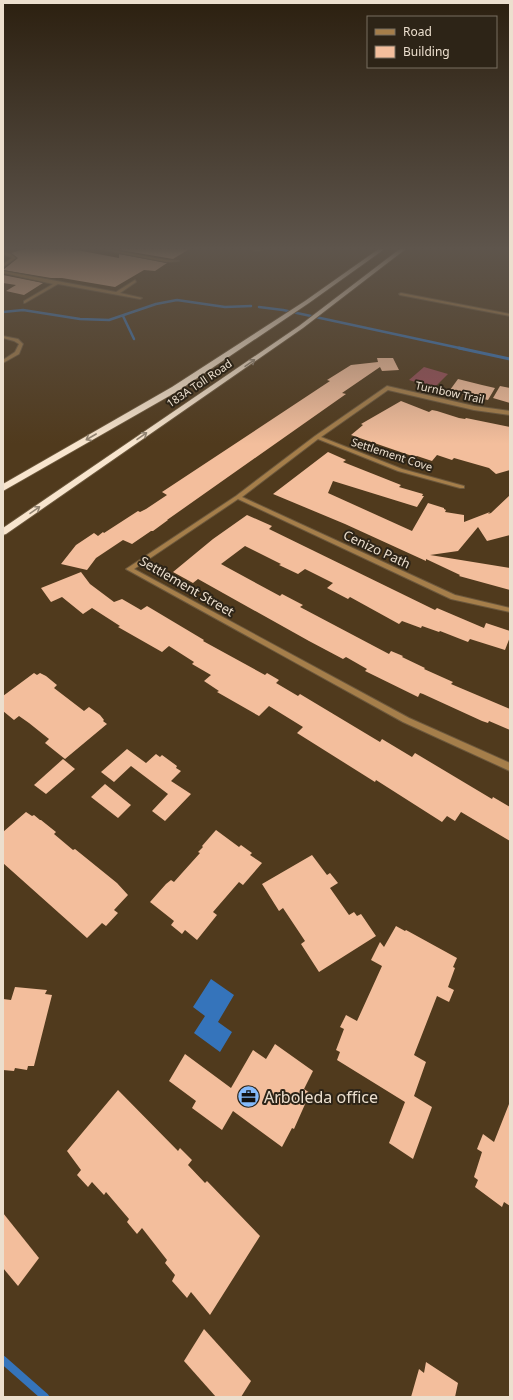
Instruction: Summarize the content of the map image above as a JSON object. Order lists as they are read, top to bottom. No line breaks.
{"streets":{"highway":["183A Toll Road"],"street":["Turnbow Trail","Settlement Cove","Cenizo Path","Settlement Street"]},"crossings":[["Turnbow Trail","Settlement Street"],["Settlement Cove","Settlement Street"],["Cenizo Path","Settlement Street"]],"places":{"office":["Arboleda office"]},"legend":["Road","Building"]}
